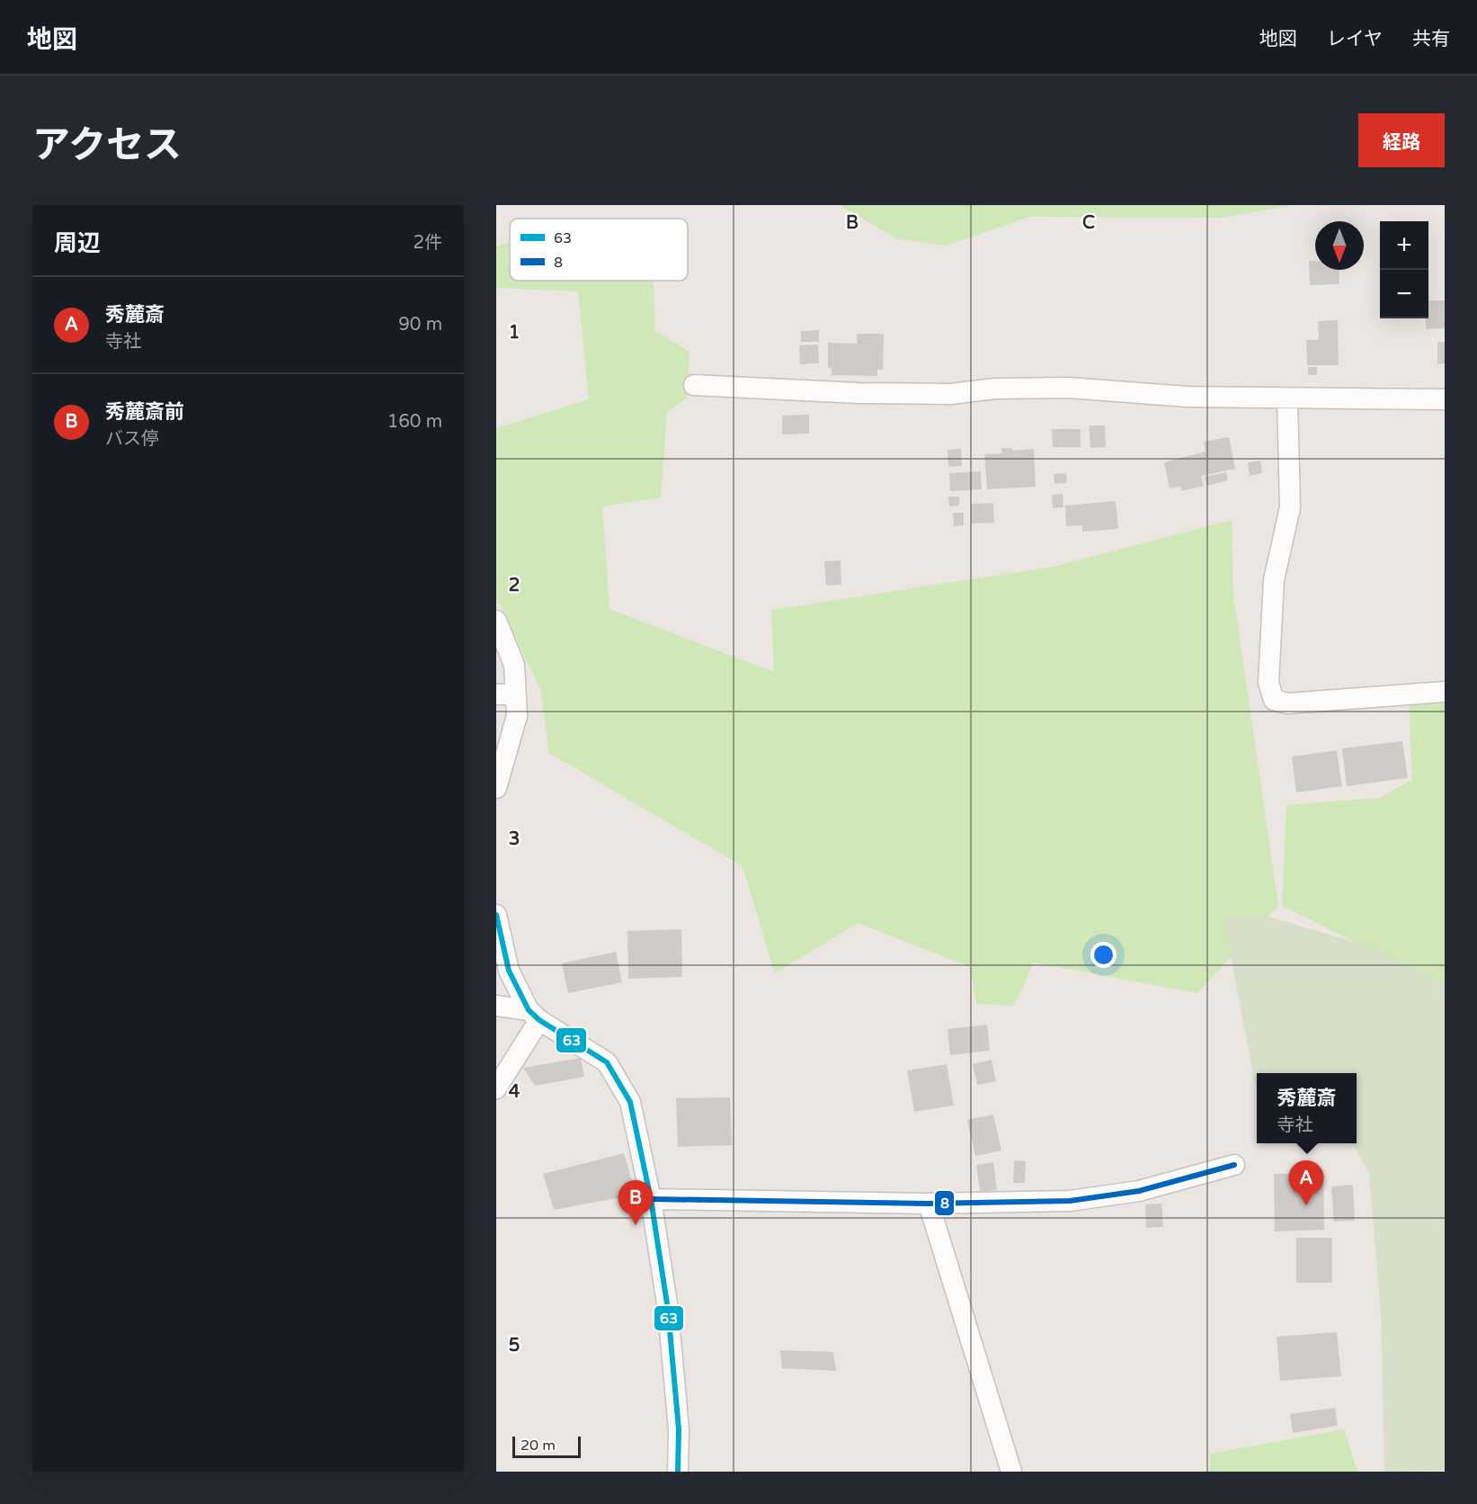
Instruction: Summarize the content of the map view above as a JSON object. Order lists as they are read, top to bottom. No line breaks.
{"lines":["transit line 63","transit line 8"],"legend":["63","8"],"scale_bar":"20 m","north":"bottom","page":{"header":"地図","nav":["地図","レイヤ","共有"],"title":"アクセス","buttons":"経路","heading":["周辺","2件"],"map_buttons":["+","−"],"list":[{"mark":"A","name":"秀麓斎","note":"寺社","value":"90 m"},{"mark":"B","name":"秀麓斎前","note":"バス停","value":"160 m"}],"popup":["秀麓斎","寺社"],"pins":["A","B"],"scale":"20 m"},"grid":{"columns":["B","C"],"rows":["1","2","3","4","5"]}}
